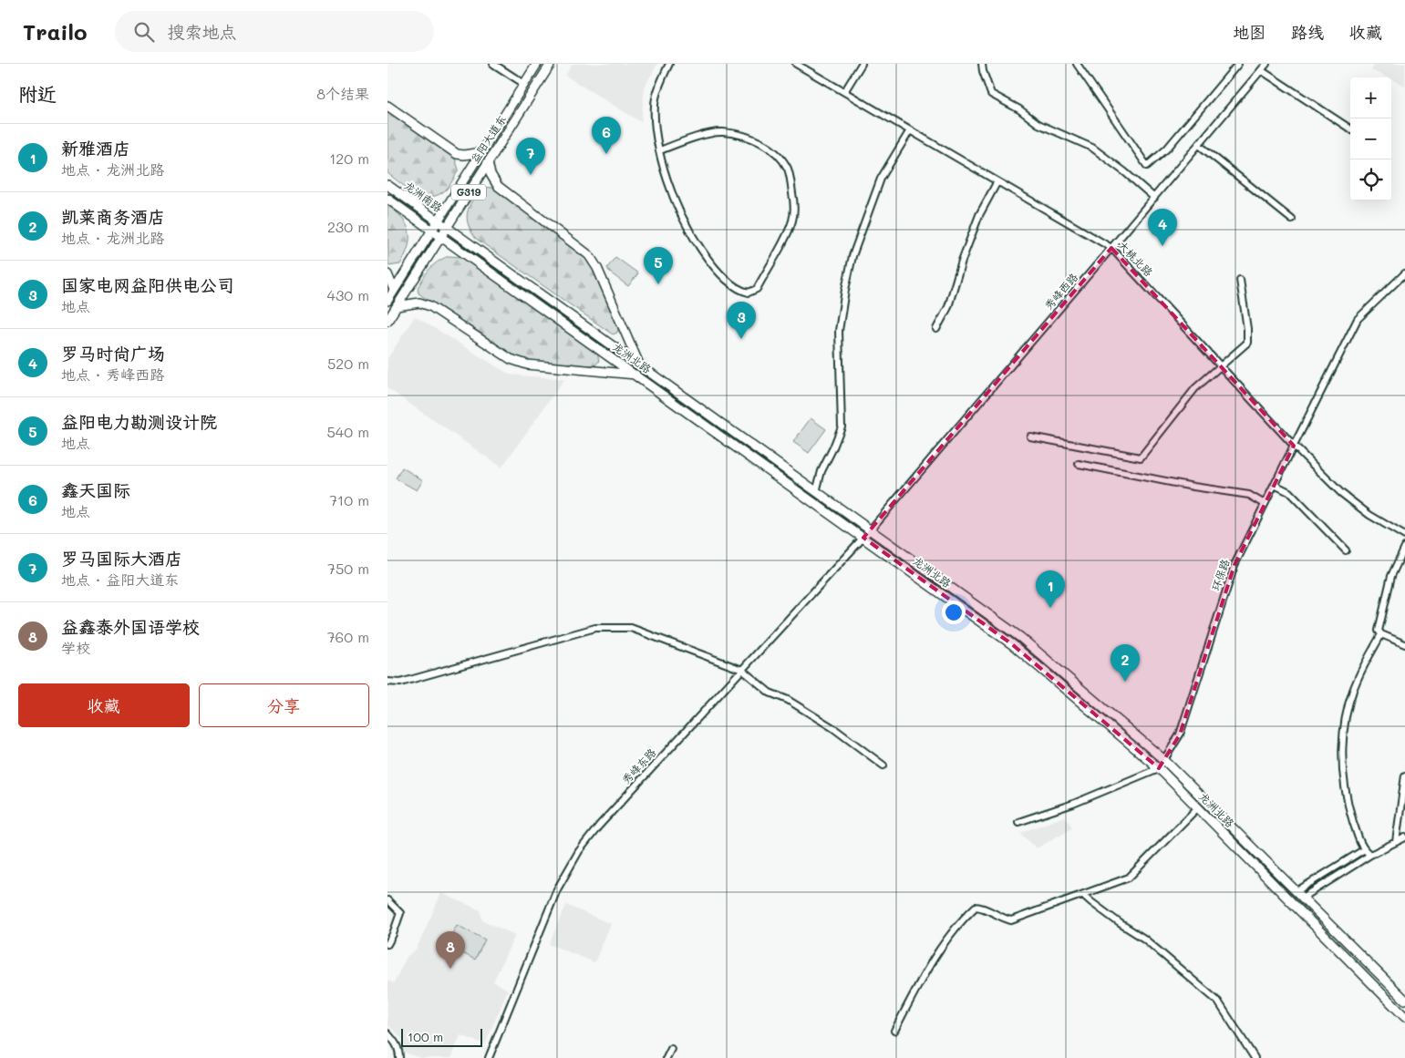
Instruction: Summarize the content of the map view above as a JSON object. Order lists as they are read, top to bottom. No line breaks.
{"streets":{"main road":["益阳大道东","G319","龙洲南路","龙洲北路"],"street":["大桃北路","秀峰西路","环保路","秀峰东路"]},"crossings":[["益阳大道东","龙洲南路"],["益阳大道东","龙洲北路"],["G319","龙洲南路"],["龙洲南路","龙洲北路"],["大桃北路","秀峰西路"],["大桃北路","环保路"],["秀峰西路","龙洲北路"],["秀峰西路","秀峰东路"],["龙洲北路","环保路"],["龙洲北路","秀峰东路"]],"scale_bar":"100 m","page":{"header":"Trailo","search":"搜索地点","nav":["地图","路线","收藏"],"heading":["附近","8个结果"],"map_buttons":["+","−"],"pins":["6","7","4","5","3","1","2","8"],"list":[{"mark":"1","name":"新雅酒店","note":"地点 · 龙洲北路","value":"120 m"},{"mark":"2","name":"凯莱商务酒店","note":"地点 · 龙洲北路","value":"230 m"},{"mark":"3","name":"国家电网益阳供电公司","note":"地点","value":"430 m"},{"mark":"4","name":"罗马时尚广场","note":"地点 · 秀峰西路","value":"520 m"},{"mark":"5","name":"益阳电力勘测设计院","note":"地点","value":"540 m"},{"mark":"6","name":"鑫天国际","note":"地点","value":"710 m"},{"mark":"7","name":"罗马国际大酒店","note":"地点 · 益阳大道东","value":"750 m"},{"mark":"8","name":"益鑫泰外国语学校","note":"学校","value":"760 m"}],"buttons":["收藏","分享"],"scale":"100 m"}}
